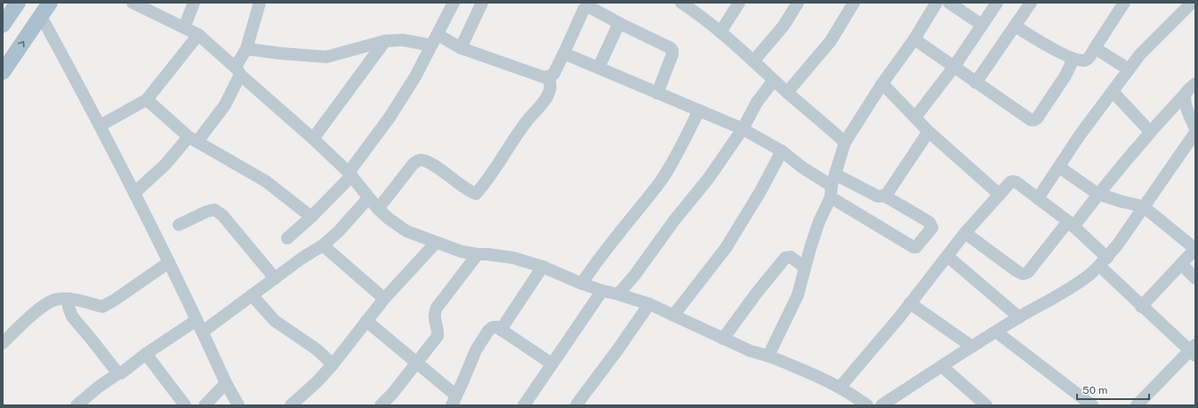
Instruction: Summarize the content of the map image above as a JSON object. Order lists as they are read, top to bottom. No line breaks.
{"scale_bar":"50 m"}
